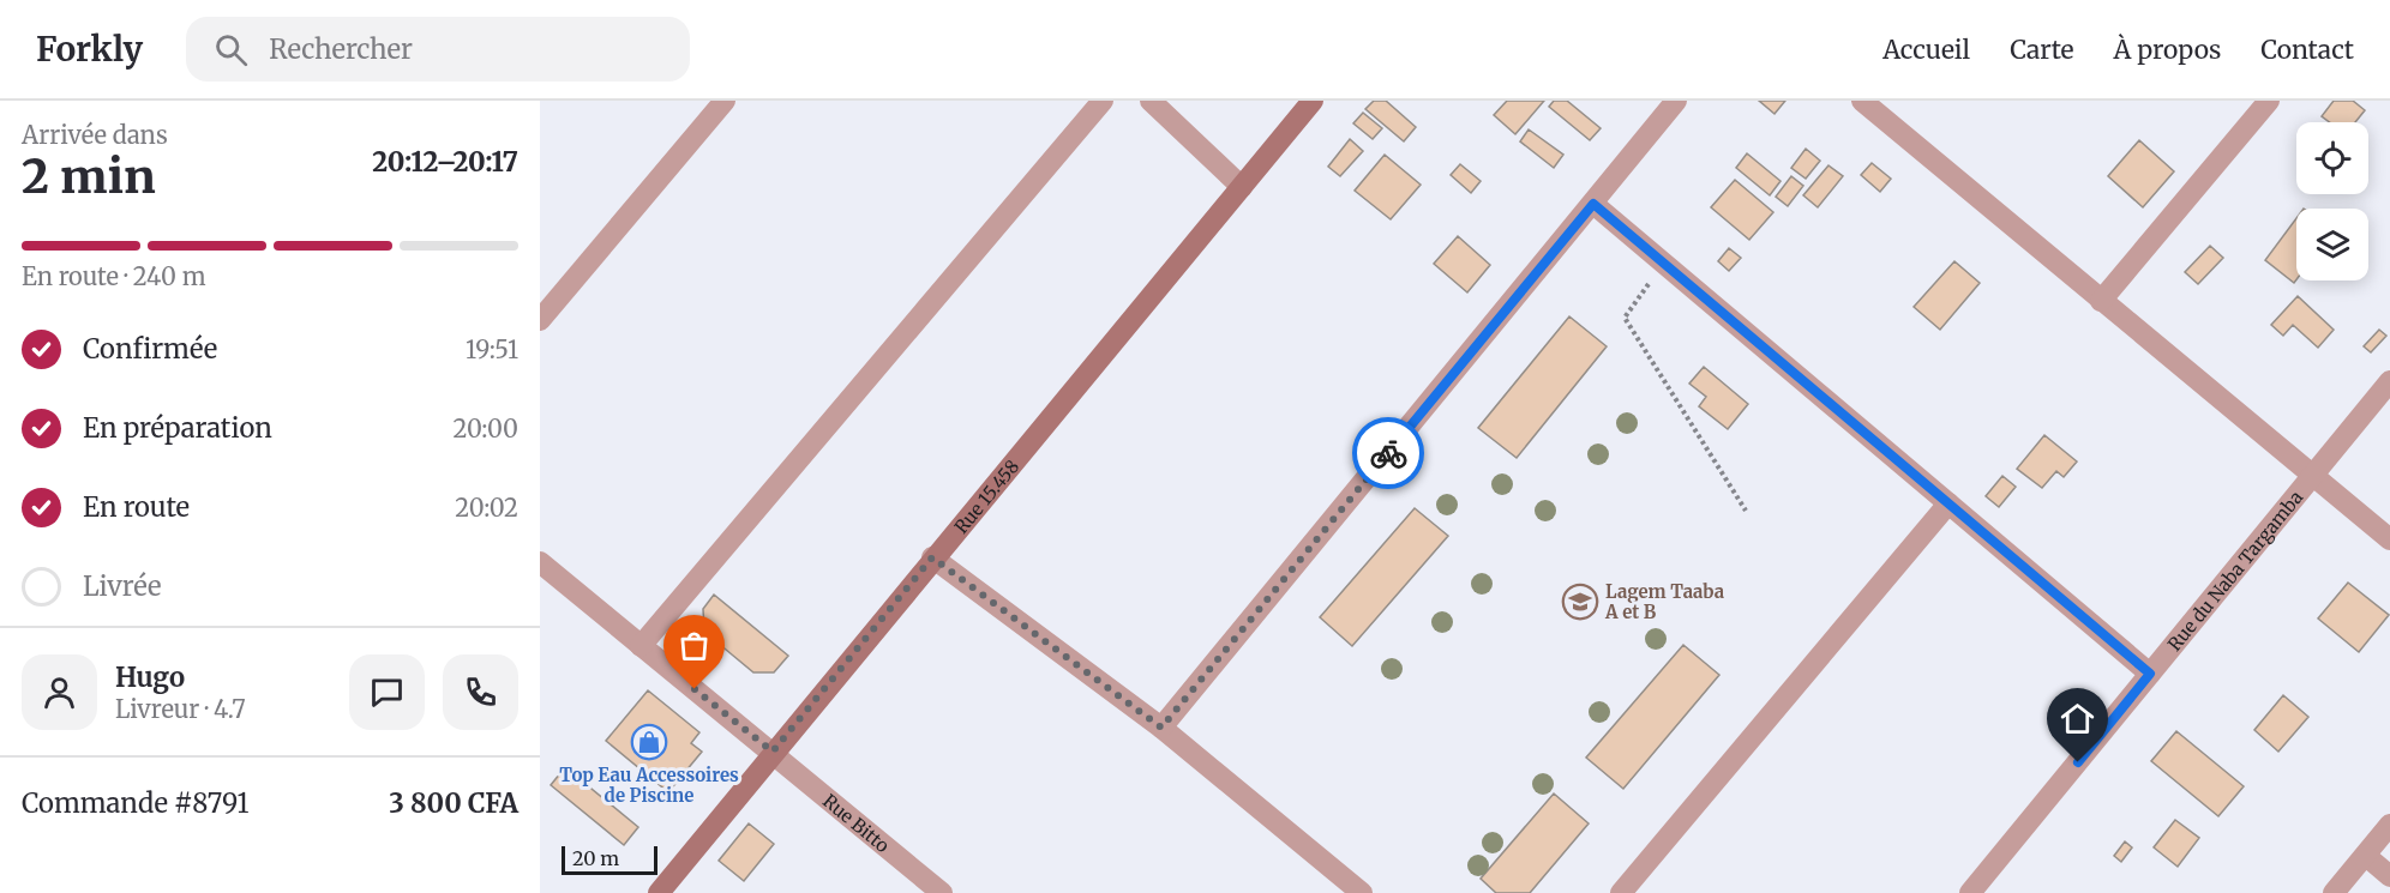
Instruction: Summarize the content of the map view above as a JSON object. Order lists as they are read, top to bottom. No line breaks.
{"streets":{"main road":["Rue 15.458"],"street":["Rue du Naba Targamba","Rue Bitto"]},"crossings":[["Rue 15.458","Rue Bitto"]],"places":{"school or university":["Lagem Taaba A et B"],"shop":["Top Eau Accessoires de Piscine"]},"scale_bar":"20 m","page":{"header":"Forkly","search":"Rechercher","nav":["Accueil","Carte","À propos","Contact"],"heading":["2 min","Arrivée dans","20:12–20:17"],"panel":["Hugo","Livreur · 4.7","Commande #8791","3 800 CFA"],"bar":"En route · 240 m","list":[["Confirmée","19:51"],["En préparation","20:00"],["En route","20:02"],"Livrée"],"scale":"20 m"}}
